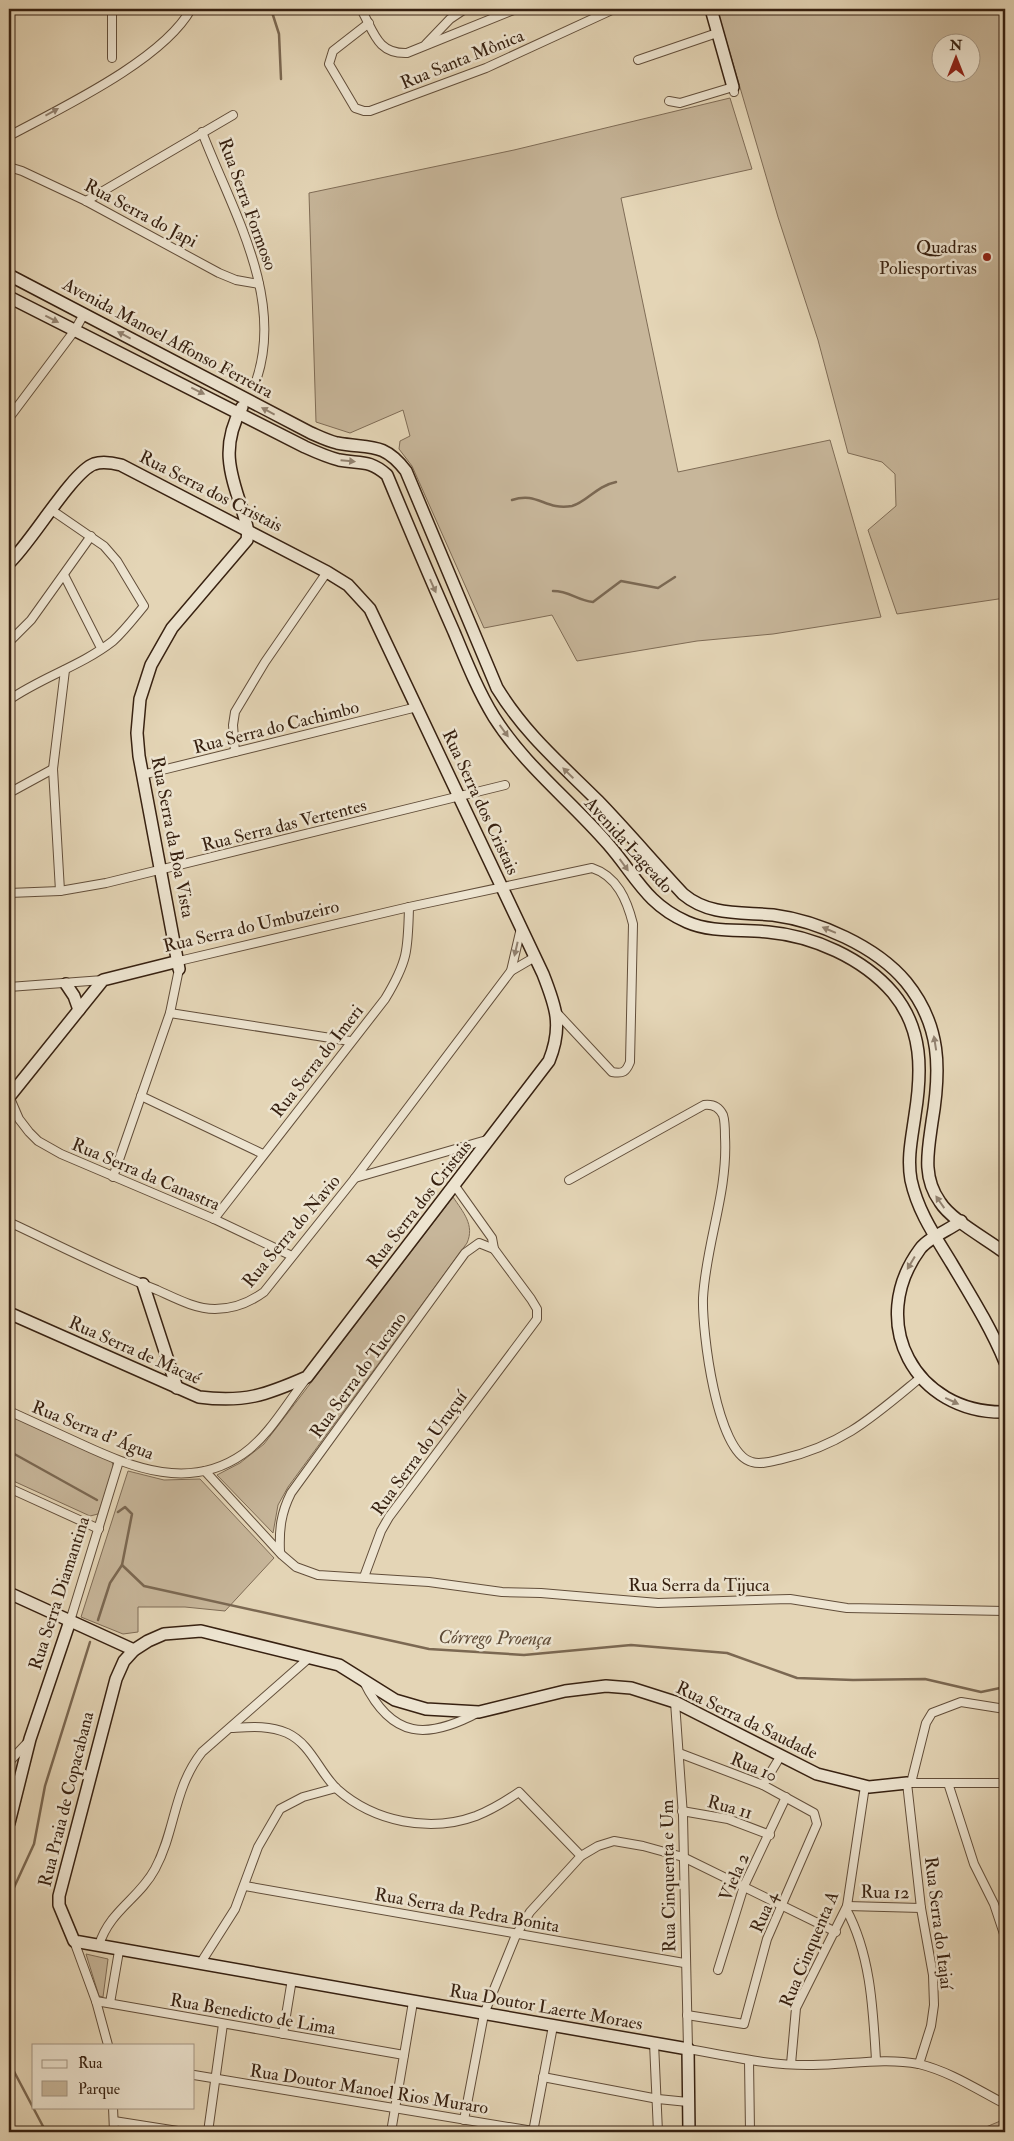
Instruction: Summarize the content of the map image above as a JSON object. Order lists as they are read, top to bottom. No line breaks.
{"streets":{"street":["Rua Santa Mônica","Rua Serra Formoso","Rua Serra do Japi","Avenida Manoel Affonso Ferreira","Rua Serra dos Cristais","Rua Serra do Cachimbo","Rua Serra das Vertentes","Rua Serra da Boa Vista","Avenida Lageado","Rua Serra do Umbuzeiro","Rua Serra do Imeri","Rua Serra da Canastra","Rua Serra do Navio","Rua Serra de Macaé","Rua Serra do Tucano","Rua Serra d' Água","Rua Serra do Uruçuí","Rua Serra da Tijuca","Rua Serra Diamantina","Rua Serra da Saudade","Rua 10","Rua Praia de Copacabana","Rua 11","Rua Cinquenta e Um","Viela 2","Rua 12","Rua Serra da Pedra Bonita","Rua 4","Rua Serra do Itajaí","Rua Cinquenta A","Rua Doutor Laerte Moraes","Rua Benedicto de Lima","Rua Doutor Manoel Rios Muraro"]},"crossings":[["Rua Serra Formoso","Rua Serra do Japi"],["Avenida Manoel Affonso Ferreira","Avenida Lageado"],["Rua Serra dos Cristais","Rua Serra do Cachimbo"],["Rua Serra dos Cristais","Rua Serra das Vertentes"],["Rua Serra dos Cristais","Rua Serra da Boa Vista"],["Rua Serra dos Cristais","Rua Serra do Umbuzeiro"],["Rua Serra dos Cristais","Rua Serra do Navio"],["Rua Serra dos Cristais","Rua Serra de Macaé"],["Rua Serra dos Cristais","Rua Serra d' Água"],["Rua Serra dos Cristais","Rua Serra do Uruçuí"],["Rua Serra do Cachimbo","Rua Serra da Boa Vista"],["Rua Serra das Vertentes","Rua Serra da Boa Vista"],["Rua Serra da Boa Vista","Rua Serra do Umbuzeiro"],["Rua Serra da Boa Vista","Rua Serra da Canastra"],["Rua Serra do Umbuzeiro","Rua Serra do Imeri"],["Rua Serra do Imeri","Rua Serra da Canastra"],["Rua Serra da Canastra","Rua Serra do Navio"],["Rua Serra de Macaé","Rua Serra d' Água"],["Rua Serra do Tucano","Rua Serra do Uruçuí"],["Rua Serra d' Água","Rua Serra Diamantina"],["Rua Serra do Uruçuí","Rua Serra da Tijuca"],["Rua Serra da Saudade","Rua Praia de Copacabana"],["Rua Serra da Saudade","Rua Cinquenta e Um"],["Rua Serra da Saudade","Rua Serra do Itajaí"],["Rua Serra da Saudade","Rua Cinquenta A"],["Rua 10","Rua Cinquenta e Um"],["Rua 10","Viela 2"],["Rua 10","Rua 4"],["Rua Praia de Copacabana","Rua Doutor Laerte Moraes"],["Rua Praia de Copacabana","Rua Benedicto de Lima"],["Rua 11","Rua Cinquenta e Um"],["Rua 11","Viela 2"],["Rua Cinquenta e Um","Rua Serra da Pedra Bonita"],["Rua Cinquenta e Um","Rua 4"],["Rua Cinquenta e Um","Rua Doutor Laerte Moraes"],["Rua 12","Rua Serra do Itajaí"],["Rua 12","Rua Cinquenta A"],["Rua Serra do Itajaí","Rua Doutor Laerte Moraes"],["Rua Cinquenta A","Rua Doutor Laerte Moraes"]],"water":["Córrego Proença"],"places":["Quadras Poliesportivas"],"legend":["Rua","Parque"],"north":"top"}
